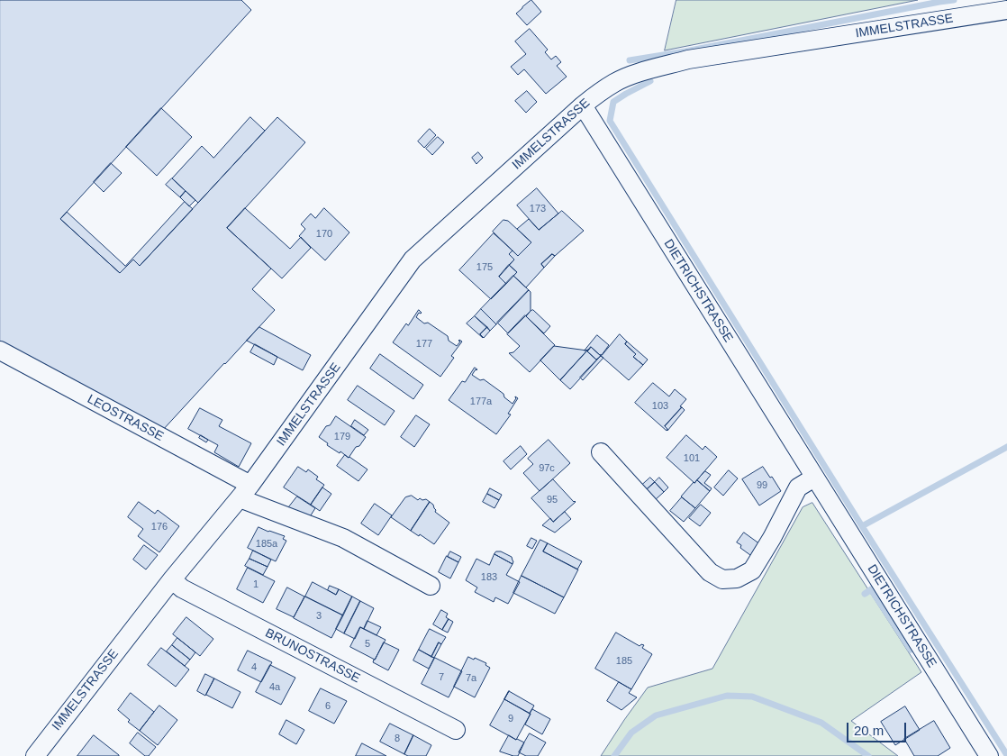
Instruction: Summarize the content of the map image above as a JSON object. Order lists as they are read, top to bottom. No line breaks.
{"streets":{"street":["IMMELSTRASSE","DIETRICHSTRASSE","LEOSTRASSE","BRUNOSTRASSE"]},"crossings":[["IMMELSTRASSE","DIETRICHSTRASSE"],["IMMELSTRASSE","LEOSTRASSE"],["IMMELSTRASSE","BRUNOSTRASSE"]],"house_numbers":["173","170","175","177","177a","103","179","101","97c","99","95","176","185a","183","1","3","5","185","4","7","7a","4a","6","9","8"],"scale_bar":"20 m"}
